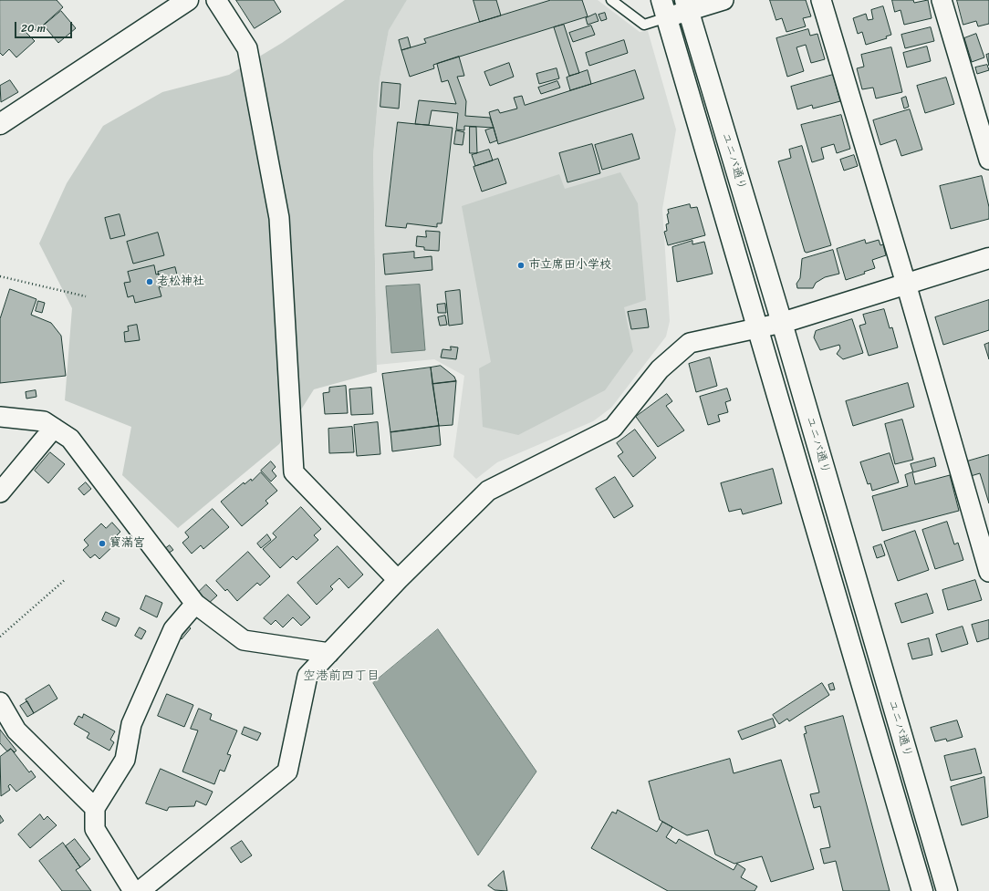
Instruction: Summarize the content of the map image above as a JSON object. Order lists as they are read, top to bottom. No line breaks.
{"streets":{"street":["ユニバ通り"]},"districts":["空港前四丁目"],"places":["市立席田小学校","老松神社","寳滿宮"],"scale_bar":"20 m"}
